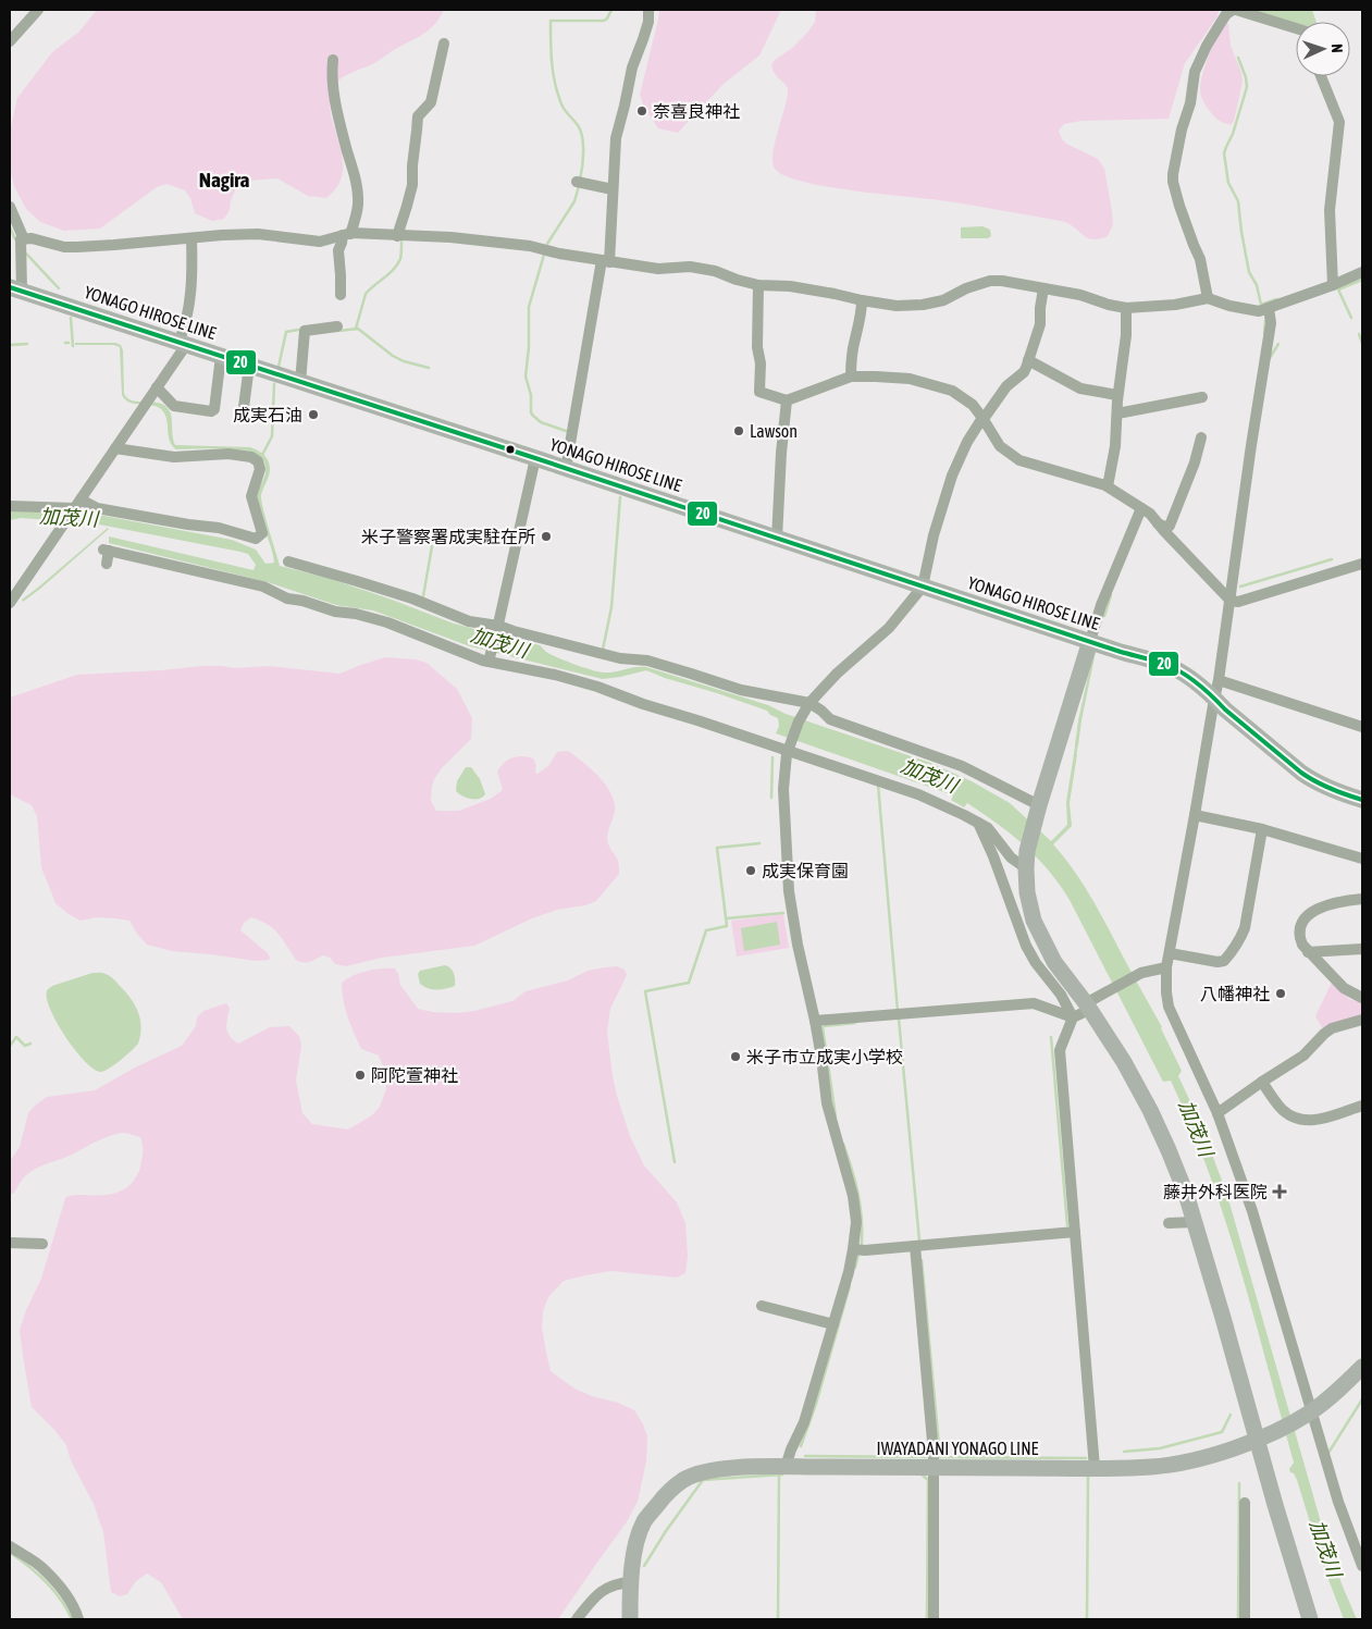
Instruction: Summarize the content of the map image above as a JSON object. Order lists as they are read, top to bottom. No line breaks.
{"streets":{"main road":["YONAGO HIROSE LINE","IWAYADANI YONAGO LINE"]},"districts":["Nagira"],"water":["加茂川"],"places":{"other":["奈喜良神社","成実石油","Lawson","米子警察署成実駐在所","成実保育園","八幡神社","米子市立成実小学校","阿陀萱神社"],"health":["藤井外科医院"]},"lines":["transit line 20"],"north":"right"}
